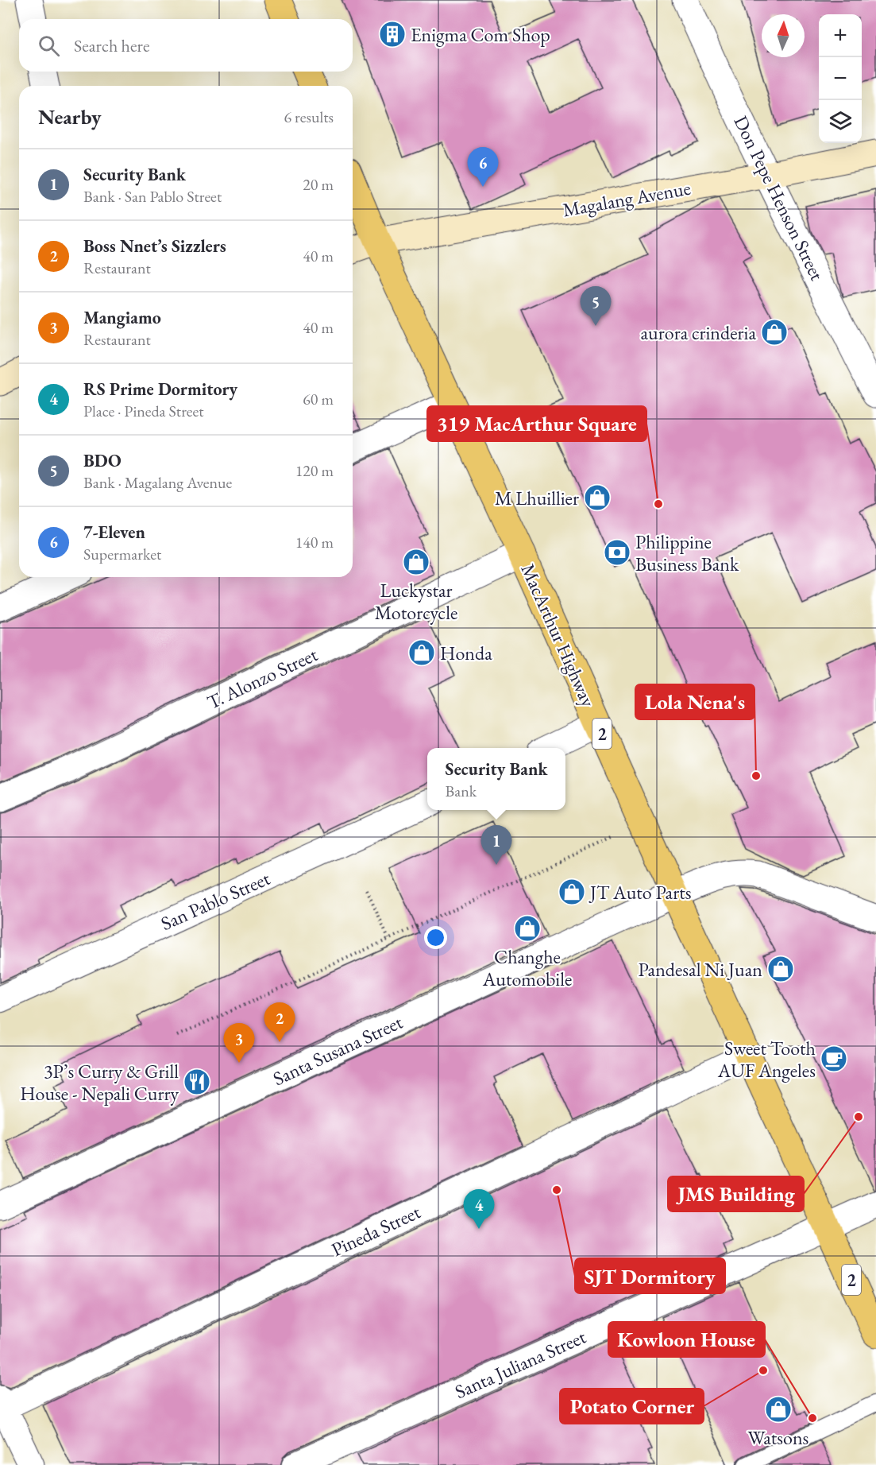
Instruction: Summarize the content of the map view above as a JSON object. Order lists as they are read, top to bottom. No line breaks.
{"streets":{"highway":["MacArthur Highway","2"],"street":["Don Pepe Henson Street","Magalang Avenue","T. Alonzo Street","San Pablo Street","Santa Susana Street","Pineda Street","Santa Juliana Street"]},"crossings":[["Don Pepe Henson Street","Magalang Avenue"],["Magalang Avenue","MacArthur Highway"],["MacArthur Highway","T. Alonzo Street"],["MacArthur Highway","Santa Susana Street"],["MacArthur Highway","Pineda Street"],["MacArthur Highway","Santa Juliana Street"]],"places":{"building":["Enigma Com Shop"],"shop":["aurora crinderia","M Lhuillier","Luckystar Motorcycle","Honda","JT Auto Parts","Changhe Automobile","Pandesal Ni Juan","Watsons"],"other":["319 MacArthur Square","Lola Nena's","JMS Building","SJT Dormitory","Potato Corner","Kowloon House"],"bank":["Philippine Business Bank"],"cafe":["Sweet Tooth AUF Angeles"],"restaurant":["3P’s Curry & Grill House - Nepali Curry"]},"north":"top","page":{"map_buttons":["+","−"],"search":"Search here","heading":["Nearby","6 results"],"pins":["6","5","1","2","3","4"],"list":[{"mark":"1","name":"Security Bank","note":"Bank · San Pablo Street","value":"20 m"},{"mark":"2","name":"Boss Nnet’s Sizzlers","note":"Restaurant","value":"40 m"},{"mark":"3","name":"Mangiamo","note":"Restaurant","value":"40 m"},{"mark":"4","name":"RS Prime Dormitory","note":"Place · Pineda Street","value":"60 m"},{"mark":"5","name":"BDO","note":"Bank · Magalang Avenue","value":"120 m"},{"mark":"6","name":"7-Eleven","note":"Supermarket","value":"140 m"}],"popup":["Security Bank","Bank"]}}
